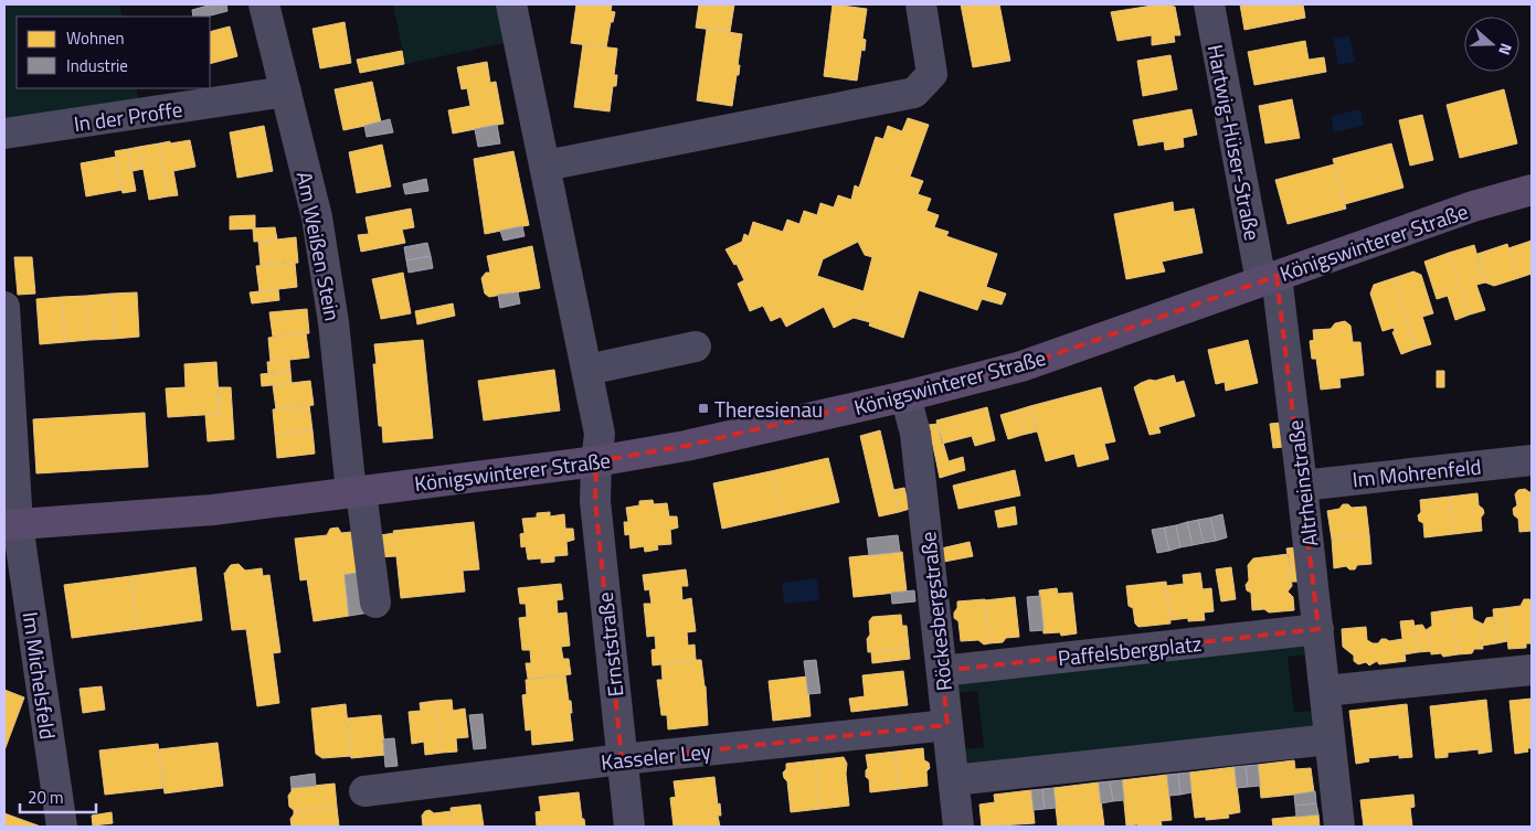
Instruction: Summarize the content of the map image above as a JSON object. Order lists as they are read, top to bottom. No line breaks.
{"streets":{"main road":["Königswinterer Straße"],"street":["In der Proffe","Hartwig-Hüser-Straße","Am Weißen Stein","Im Mohrenfeld","Altrheinstraße","Röckesbergstraße","Ernststraße","Paffelsbergplatz","Im Michelsfeld","Kasseler Ley"]},"crossings":[["In der Proffe","Am Weißen Stein"],["Hartwig-Hüser-Straße","Königswinterer Straße"],["Hartwig-Hüser-Straße","Altrheinstraße"],["Königswinterer Straße","Am Weißen Stein"],["Königswinterer Straße","Altrheinstraße"],["Königswinterer Straße","Röckesbergstraße"],["Königswinterer Straße","Ernststraße"],["Königswinterer Straße","Im Michelsfeld"],["Im Mohrenfeld","Altrheinstraße"],["Altrheinstraße","Paffelsbergplatz"],["Röckesbergstraße","Paffelsbergplatz"],["Röckesbergstraße","Kasseler Ley"],["Ernststraße","Kasseler Ley"]],"places":{"transit":["Theresienau"]},"legend":["Wohnen","Industrie"],"scale_bar":"20 m","north":"right"}
